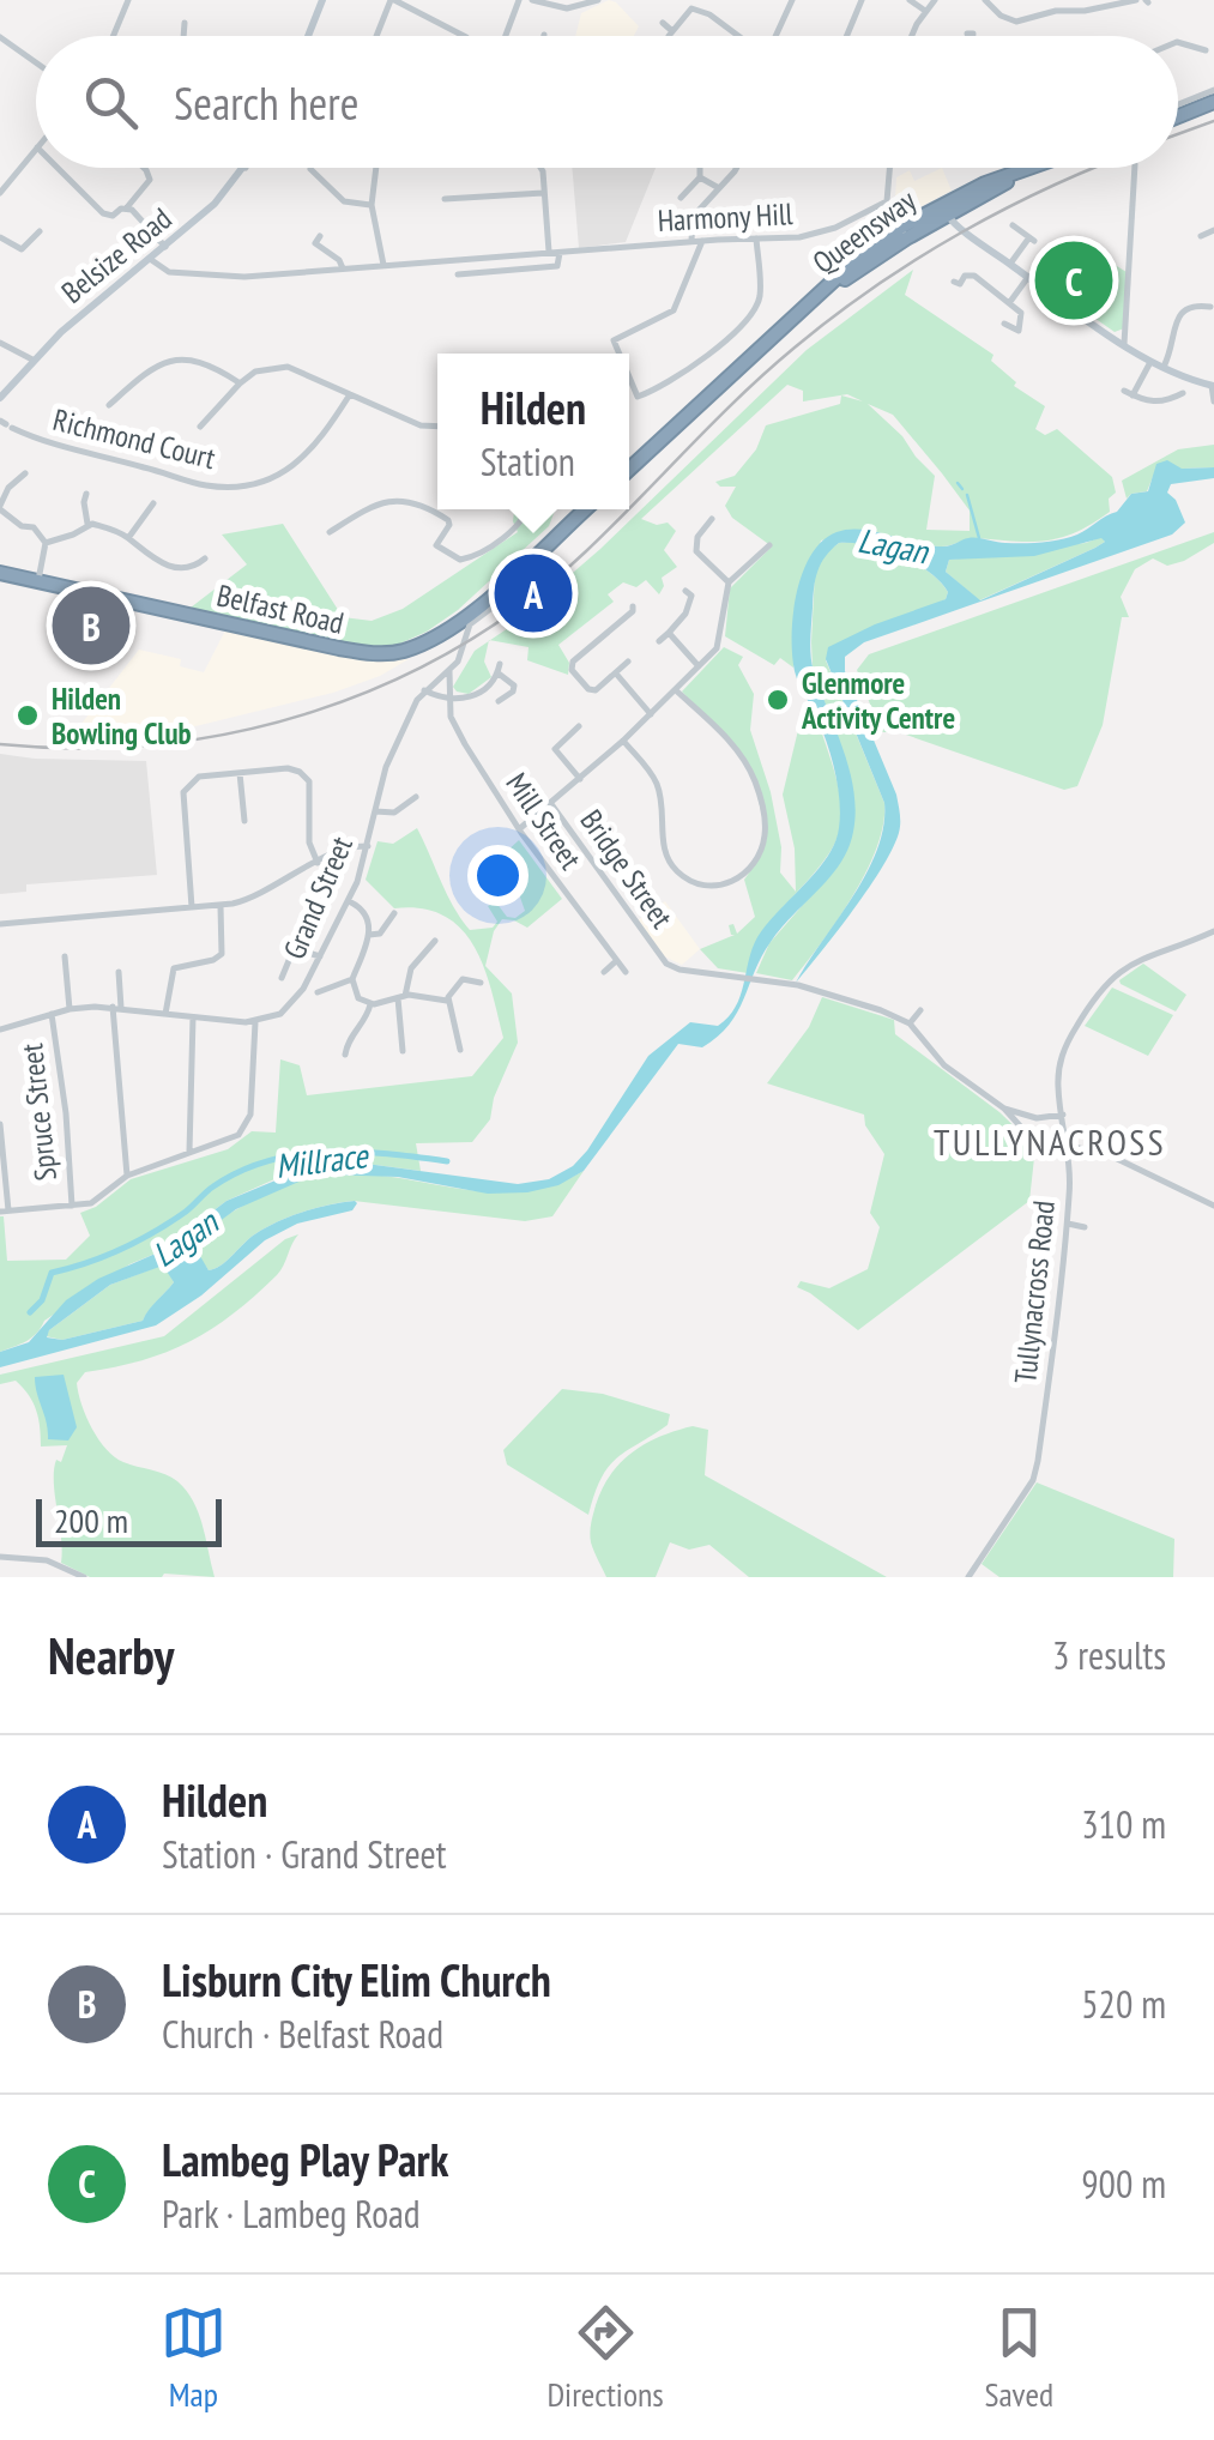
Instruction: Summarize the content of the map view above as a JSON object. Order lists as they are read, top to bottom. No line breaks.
{"streets":{"highway":["Queensway","Belfast Road"],"street":["Harmony Hill","Belsize Road","Richmond Court","Mill Street","Bridge Street","Grand Street","Spruce Street","Tullynacross Road"]},"crossings":[["Harmony Hill","Belsize Road"],["Belfast Road","Grand Street"],["Mill Street","Grand Street"]],"districts":["TULLYNACROSS"],"water":["Lagan","Millrace"],"places":["Glenmore Activity Centre","Hilden Bowling Club"],"scale_bar":"200 m","page":{"search":"Search here","pins":["C","A","B"],"popup":["Hilden","Station"],"scale":"200 m","heading":["Nearby","3 results"],"list":[{"mark":"A","name":"Hilden","note":"Station · Grand Street","value":"310 m"},{"mark":"B","name":"Lisburn City Elim Church","note":"Church · Belfast Road","value":"520 m"},{"mark":"C","name":"Lambeg Play Park","note":"Park · Lambeg Road","value":"900 m"}],"nav":["Map","Directions","Saved"]}}
